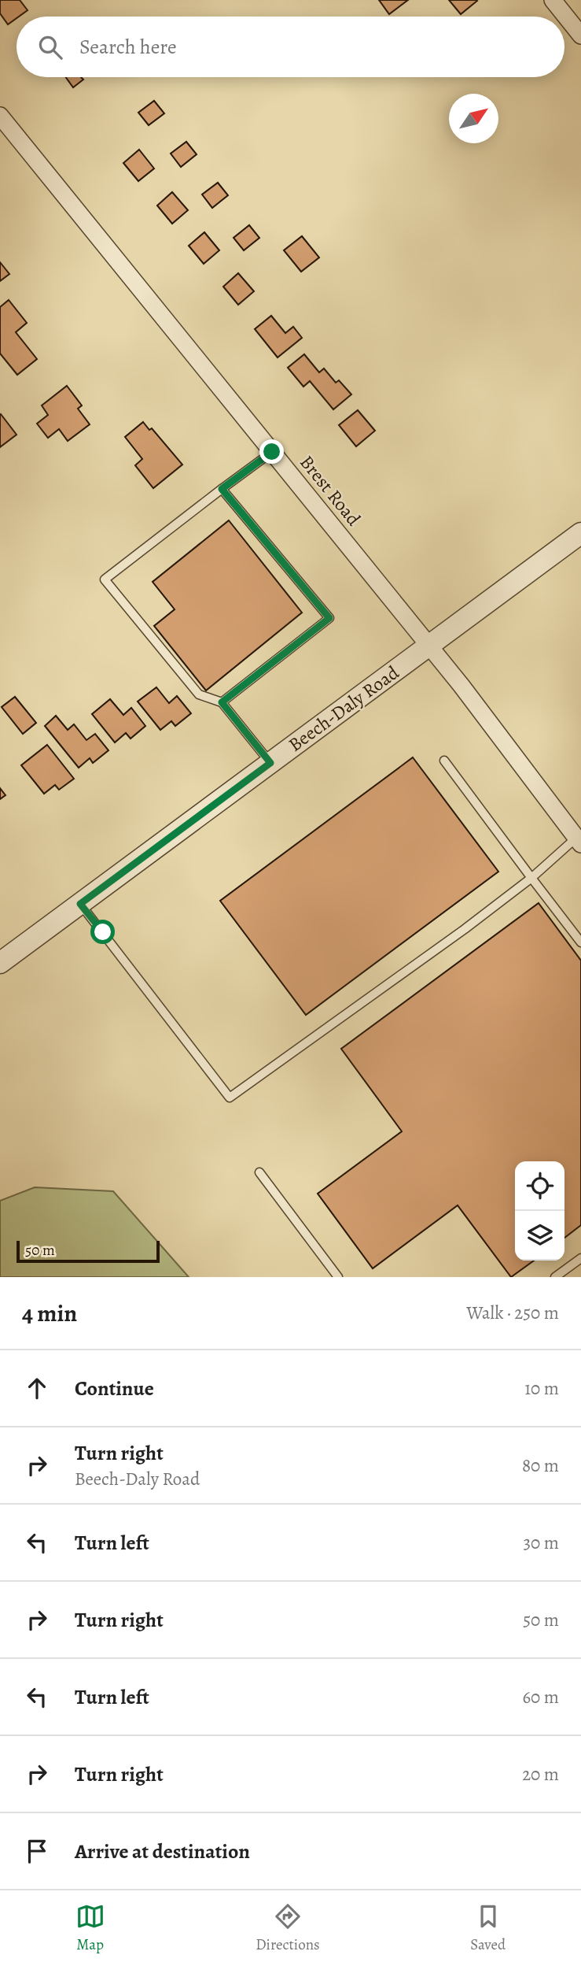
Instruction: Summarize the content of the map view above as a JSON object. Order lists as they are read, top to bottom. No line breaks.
{"streets":{"street":["Brest Road","Beech-Daly Road"]},"crossings":[["Brest Road","Beech-Daly Road"]],"scale_bar":"50 m","north":"top right","page":{"search":"Search here","scale":"50 m","heading":["4 min","Walk · 250 m"],"list":[["Continue","10 m"],["Turn right","Beech-Daly Road","80 m"],["Turn left","30 m"],["Turn right","50 m"],["Turn left","60 m"],["Turn right","20 m"],"Arrive at destination"],"nav":["Map","Directions","Saved"]}}
